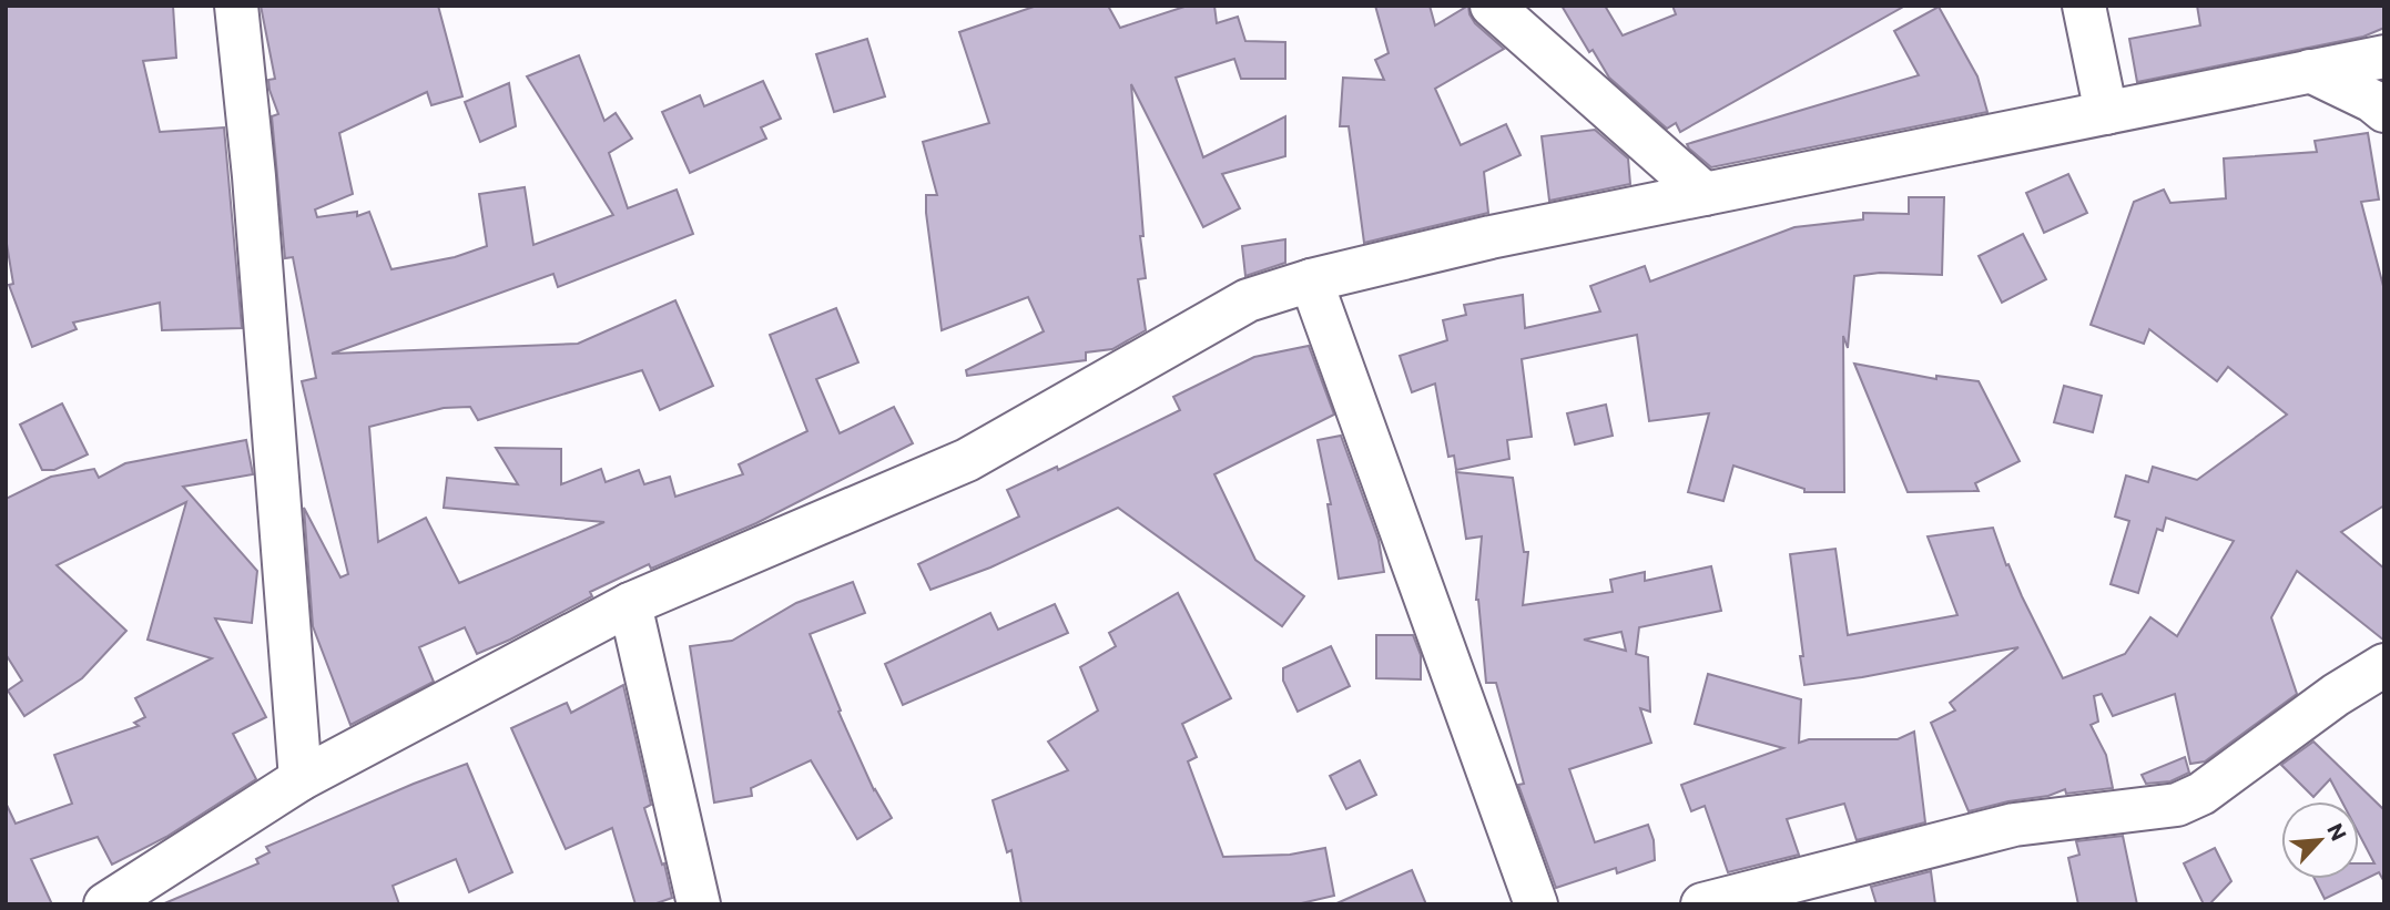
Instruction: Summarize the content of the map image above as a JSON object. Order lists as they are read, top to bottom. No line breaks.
{"north":"top right"}
